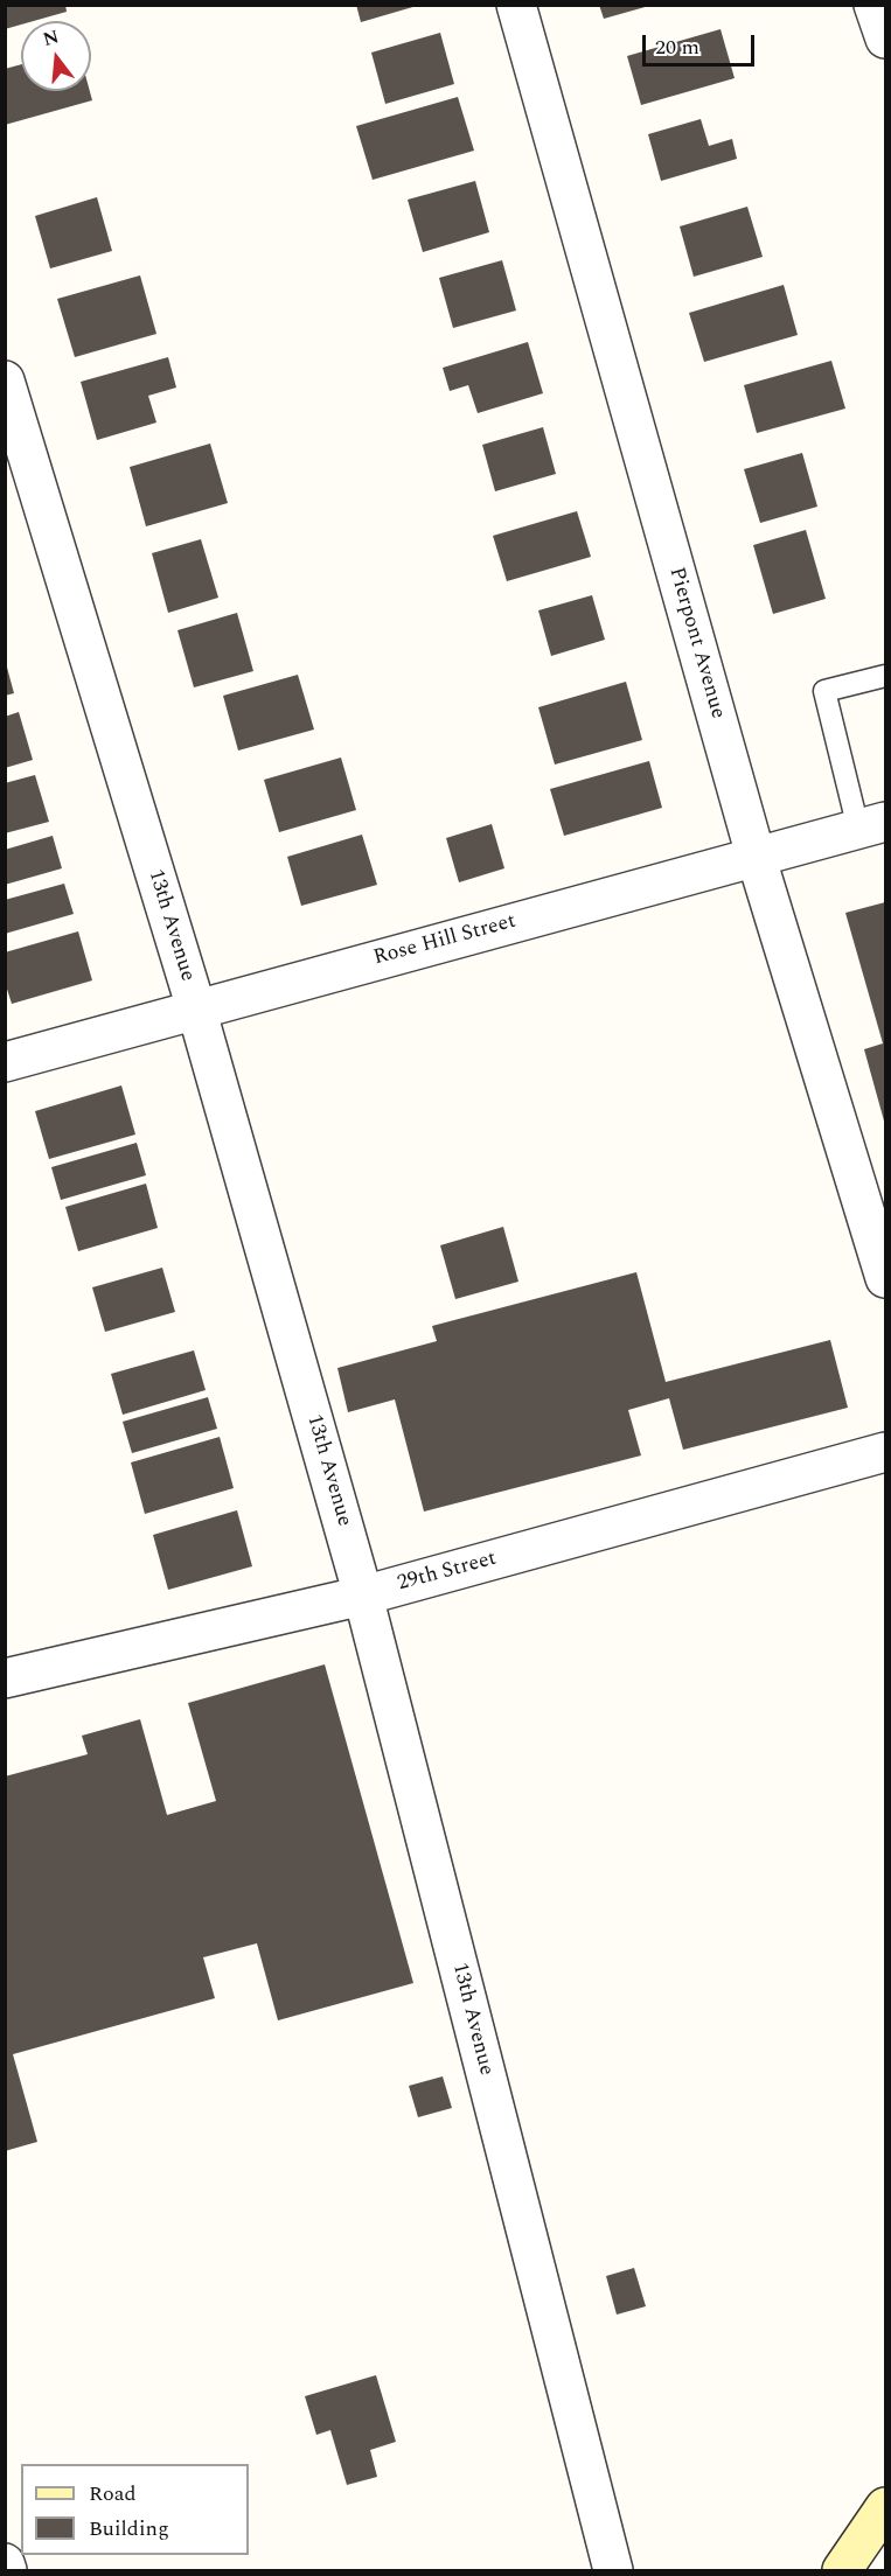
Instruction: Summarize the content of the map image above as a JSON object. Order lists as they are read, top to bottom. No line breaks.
{"streets":{"street":["Pierpont Avenue","13th Avenue","Rose Hill Street","29th Street"]},"crossings":[["Pierpont Avenue","Rose Hill Street"],["13th Avenue","Rose Hill Street"],["13th Avenue","29th Street"]],"legend":["Road","Building"],"scale_bar":"20 m","north":"top"}
